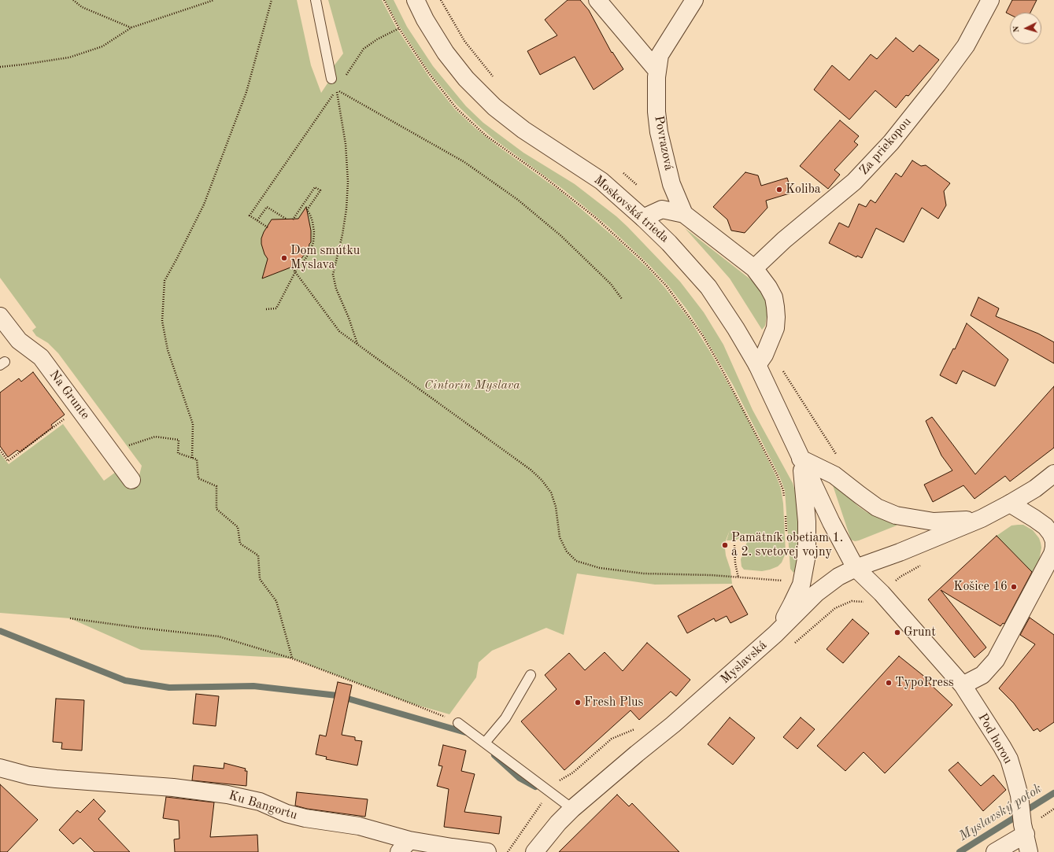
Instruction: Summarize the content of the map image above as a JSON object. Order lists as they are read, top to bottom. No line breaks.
{"streets":{"street":["Povrazová","Za priekopou","Moskovská trieda","Na Grunte","Myslavská","Pod horou","Ku Bangortu"]},"crossings":[["Moskovská trieda","Myslavská"],["Moskovská trieda","Pod horou"],["Myslavská","Pod horou"]],"water":["Myslavský potok"],"parks":["Cintorín Myslava"],"places":["Koliba","Dom smútku Myslava","Pamätník obetiam 1. a 2. svetovej vojny","Košice 16","Grunt","TypoPress","Fresh Plus"],"north":"left"}
